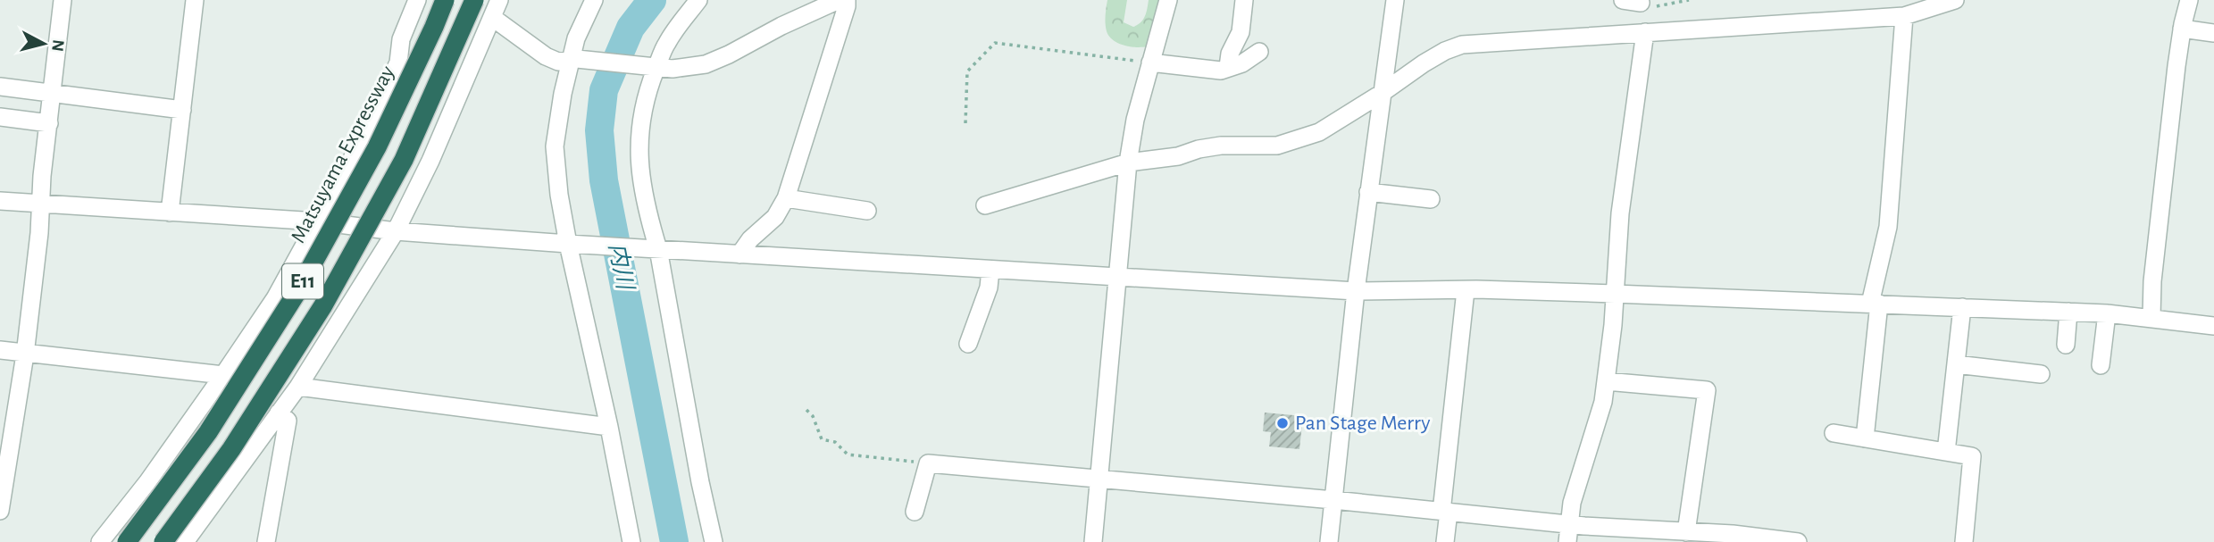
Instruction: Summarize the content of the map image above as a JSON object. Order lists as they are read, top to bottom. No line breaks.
{"streets":{"highway":["Matsuyama Expressway","E11"]},"water":["内川"],"places":["Pan Stage Merry"],"north":"right"}
